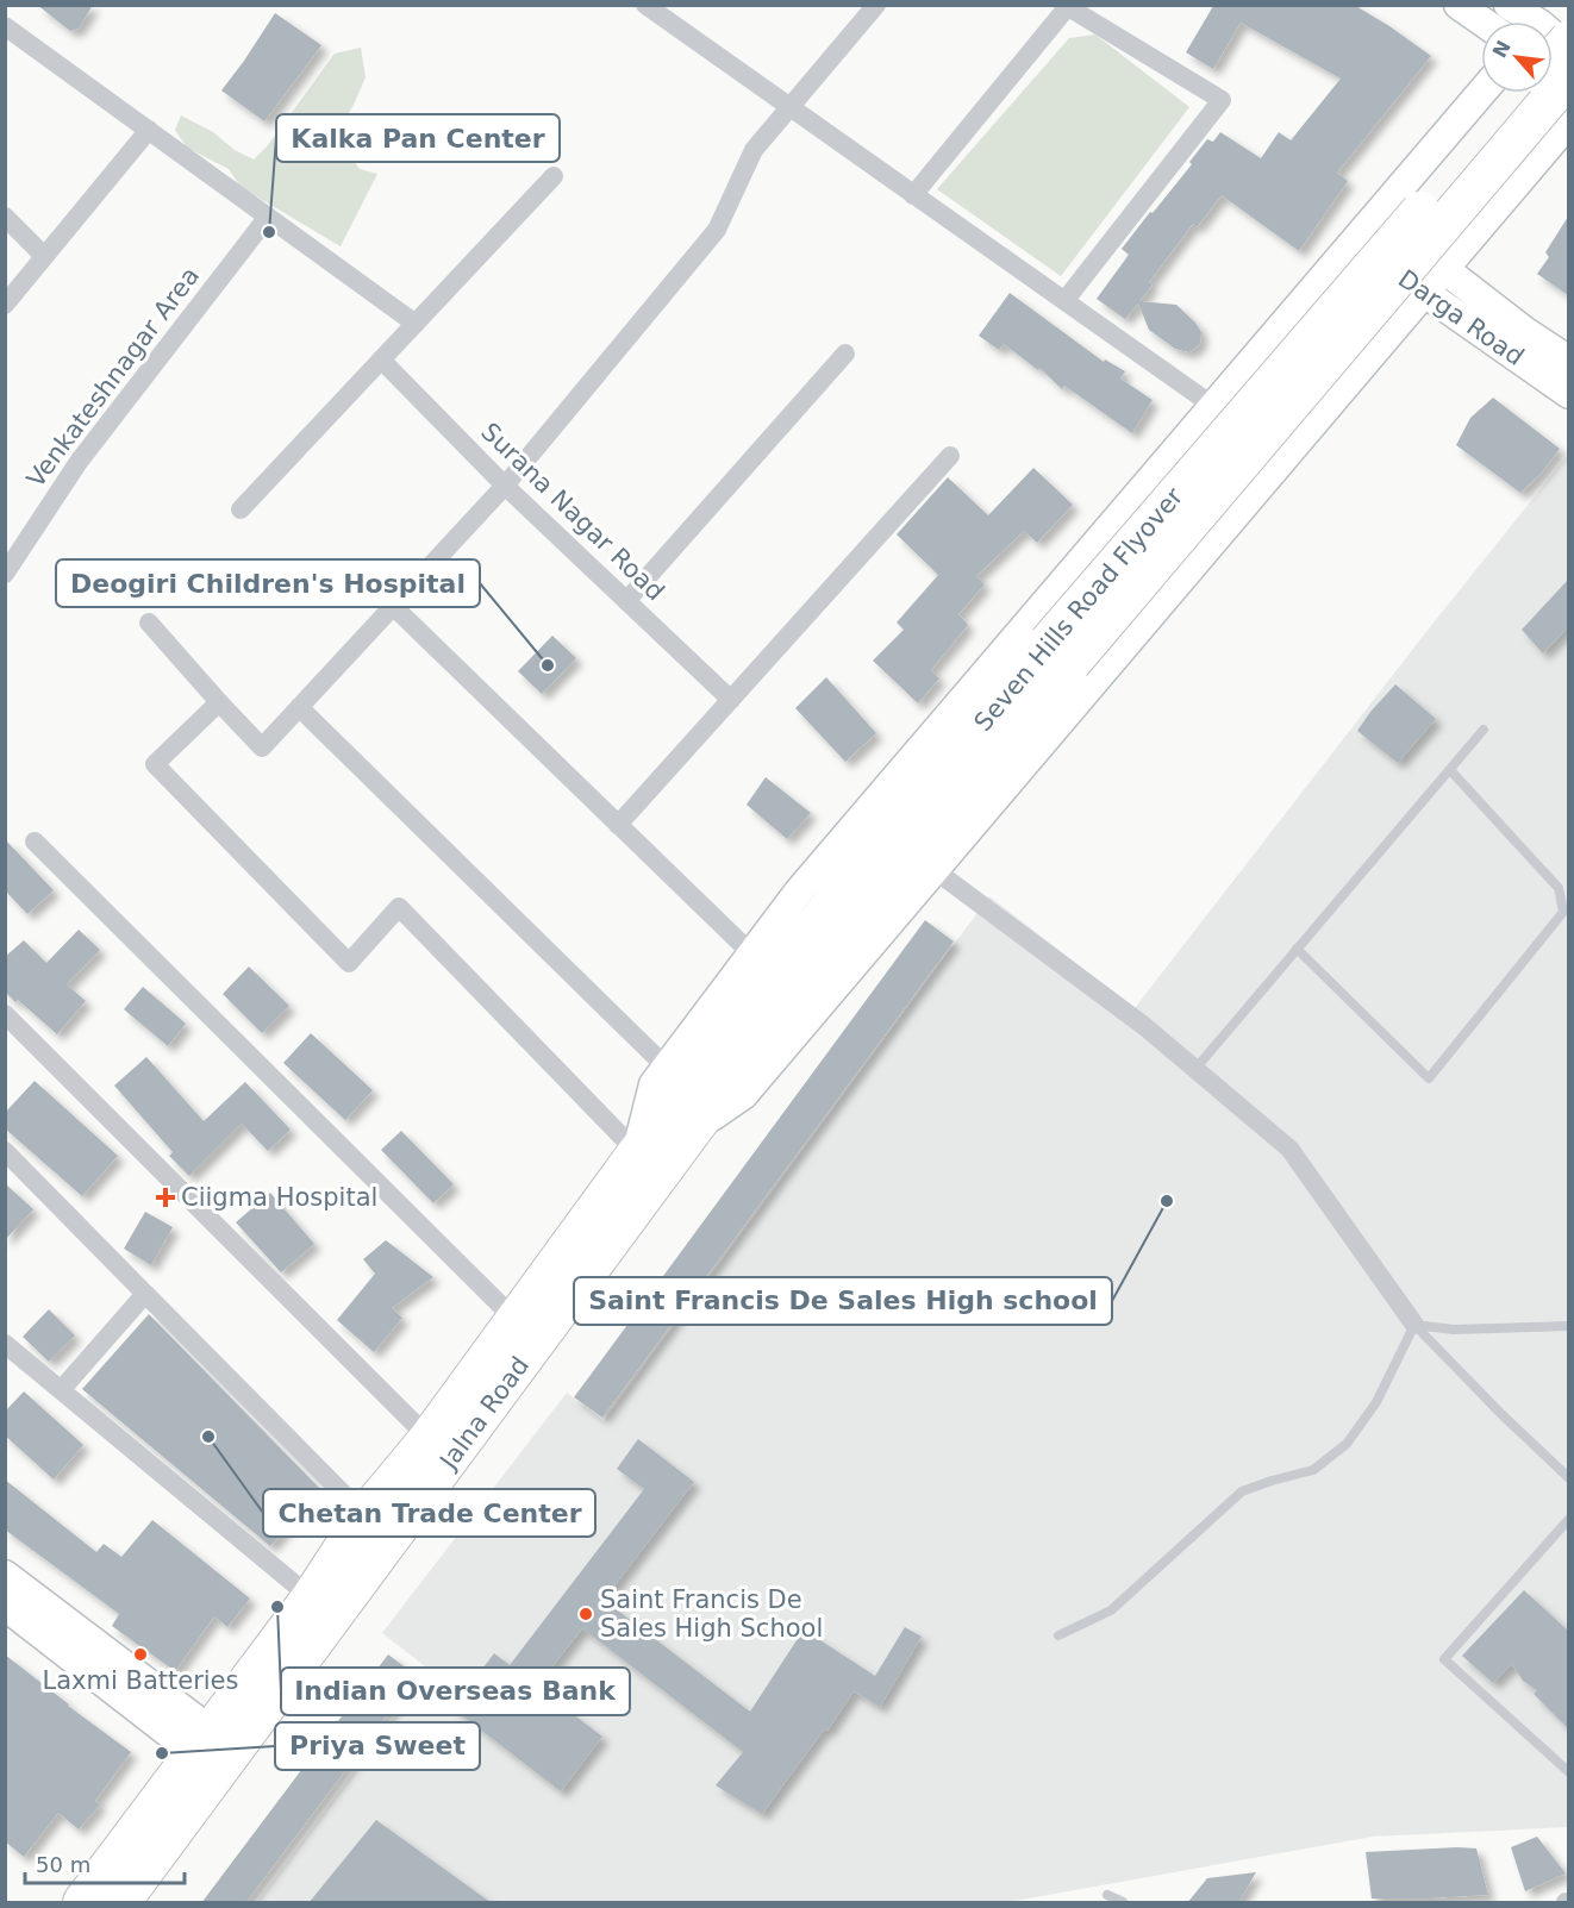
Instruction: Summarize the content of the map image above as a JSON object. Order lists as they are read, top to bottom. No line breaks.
{"streets":{"highway":["Seven Hills Road Flyover","Jalna Road"],"street":["Darga Road","Venkateshnagar Area","Surana Nagar Road"]},"crossings":[["Seven Hills Road Flyover","Jalna Road"]],"places":{"other":["Kalka Pan Center","Deogiri Children's Hospital","Saint Francis De Sales High school","Chetan Trade Center","Indian Overseas Bank","Saint Francis De Sales High School","Laxmi Batteries","Priya Sweet"],"health":["Ciigma Hospital"]},"scale_bar":"50 m","north":"top left"}
